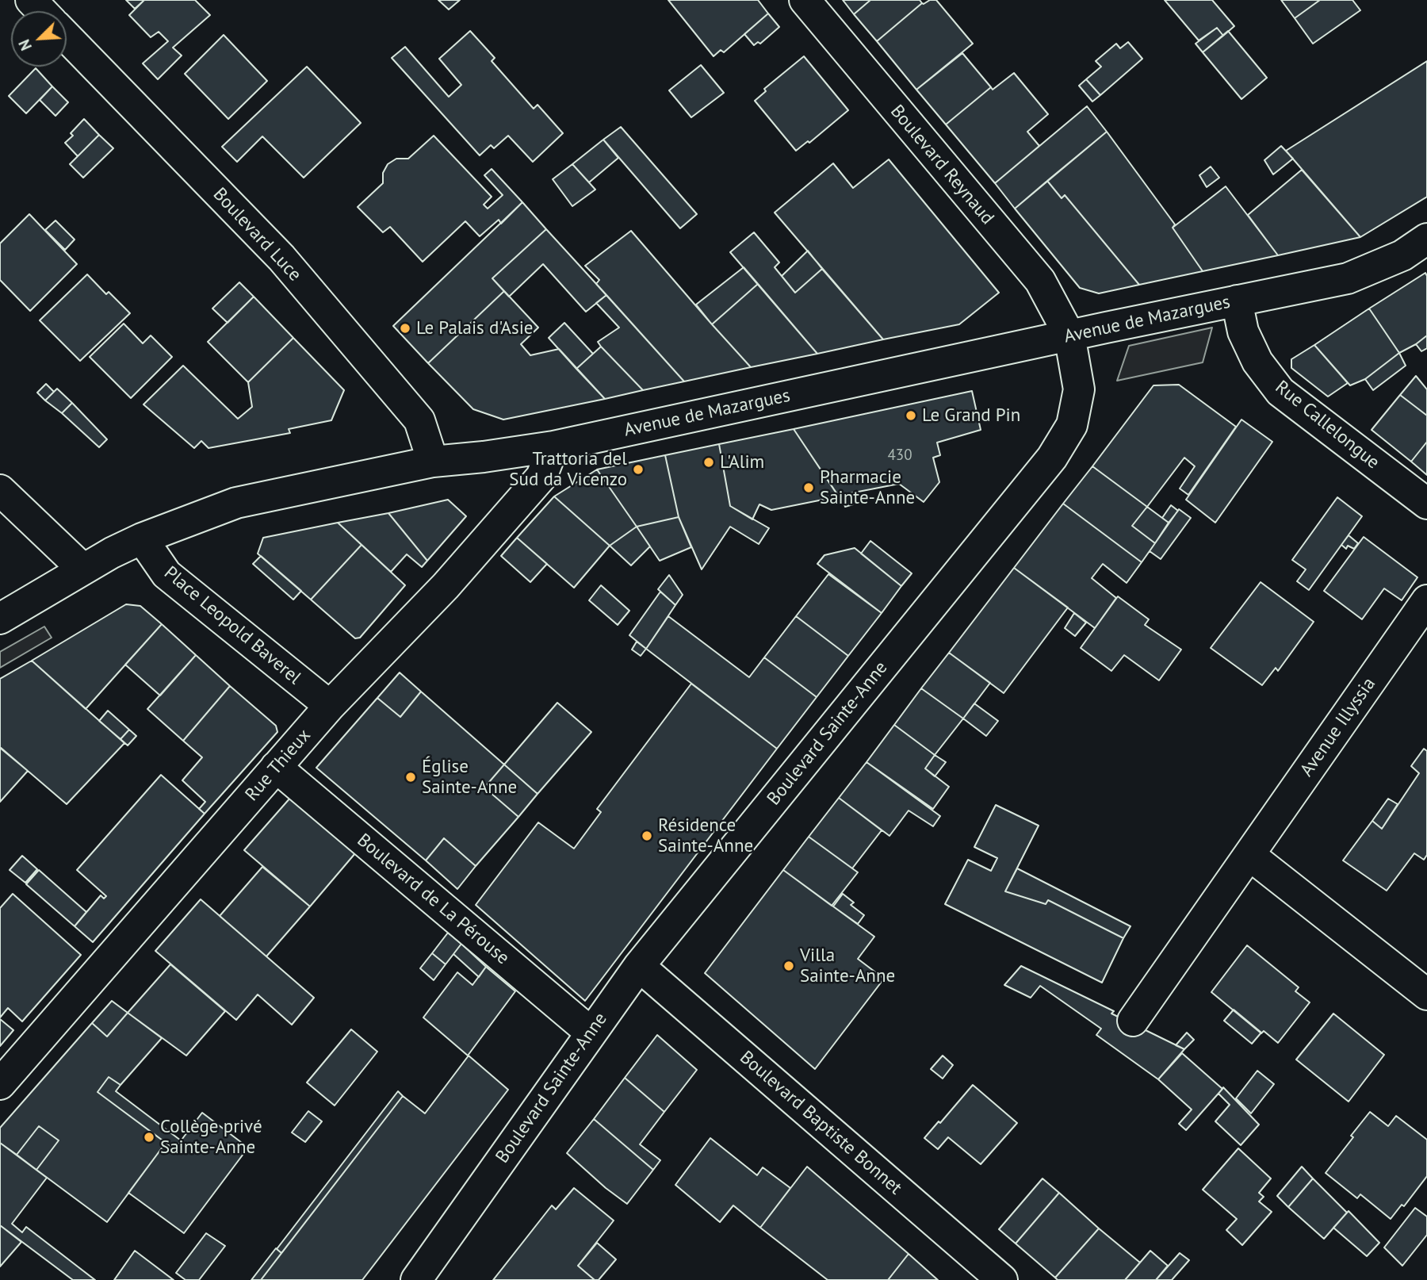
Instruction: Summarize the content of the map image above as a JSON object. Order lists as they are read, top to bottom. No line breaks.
{"streets":{"street":["Boulevard Reynaud","Boulevard Luce","Avenue de Mazargues","Rue Callelongue","Place Leopold Baverel","Avenue Illyssia","Boulevard Sainte-Anne","Rue Thieux","Boulevard de La Pérouse","Boulevard Baptiste Bonnet"]},"crossings":[["Boulevard Reynaud","Avenue de Mazargues"],["Boulevard Reynaud","Boulevard Sainte-Anne"],["Boulevard Luce","Avenue de Mazargues"],["Avenue de Mazargues","Rue Callelongue"],["Avenue de Mazargues","Place Leopold Baverel"],["Avenue de Mazargues","Boulevard Sainte-Anne"],["Avenue de Mazargues","Rue Thieux"],["Place Leopold Baverel","Rue Thieux"],["Boulevard Sainte-Anne","Boulevard de La Pérouse"],["Boulevard Sainte-Anne","Boulevard Baptiste Bonnet"],["Rue Thieux","Boulevard de La Pérouse"]],"places":["Le Palais d'Asie","Le Grand Pin","L'Alim","Trattoria del Sud da Vicenzo","Pharmacie Sainte-Anne","Église Sainte-Anne","Résidence Sainte-Anne","Villa Sainte-Anne","Collège privé Sainte-Anne"],"house_numbers":["430"],"north":"bottom left"}
